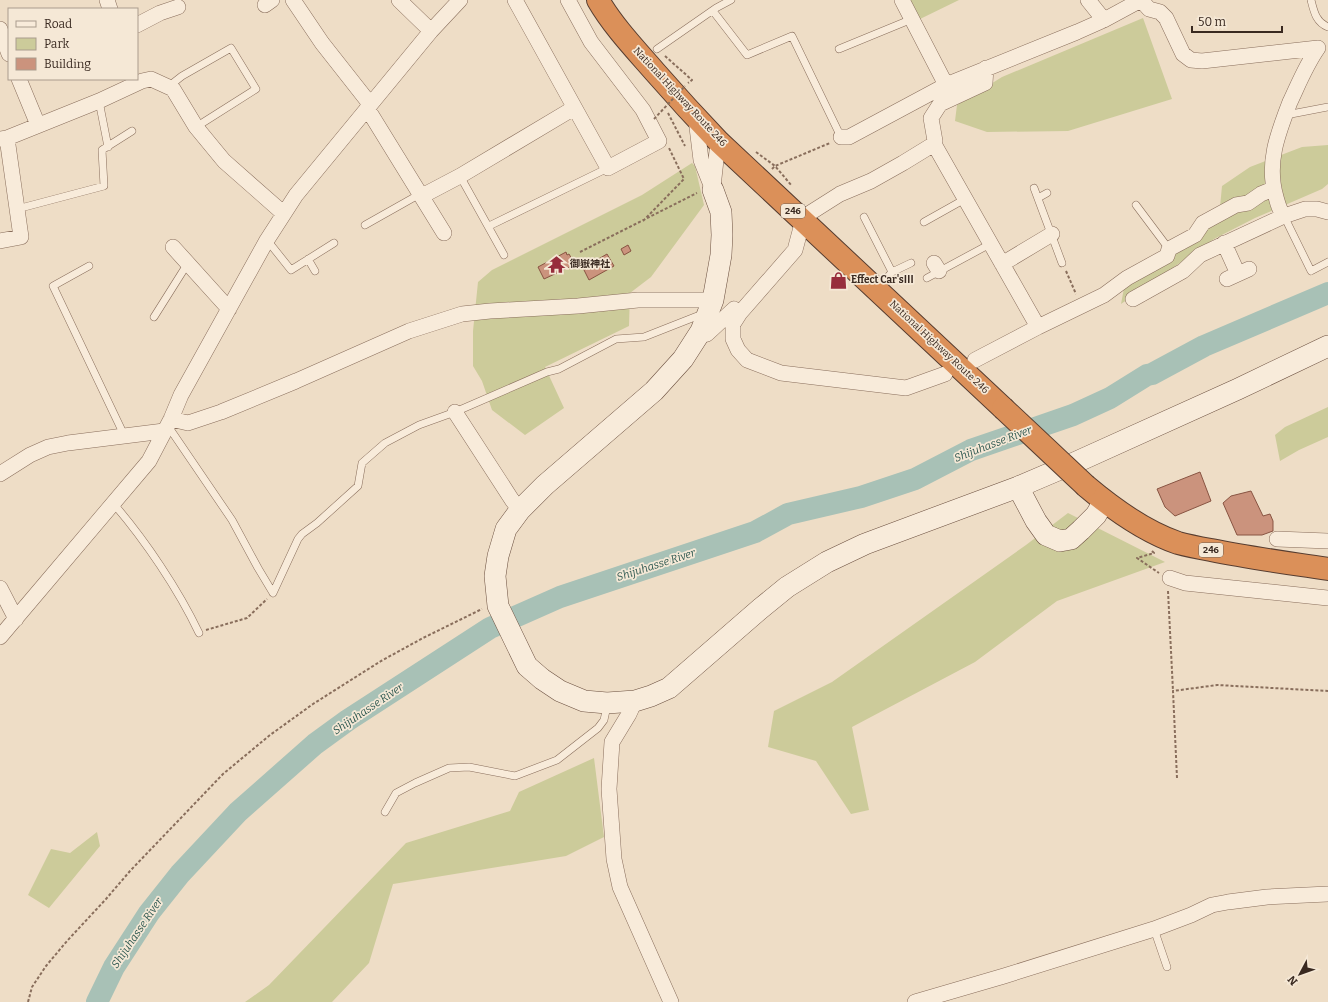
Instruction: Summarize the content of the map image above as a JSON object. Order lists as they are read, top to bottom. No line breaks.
{"streets":{"highway":["National Highway Route 246","246"]},"water":["Shijuhasse River"],"places":{"temple":["御嶽神社"],"shop":["Effect Car'sⅢ"]},"legend":["Road","Park","Building"],"scale_bar":"50 m","north":"bottom left"}
